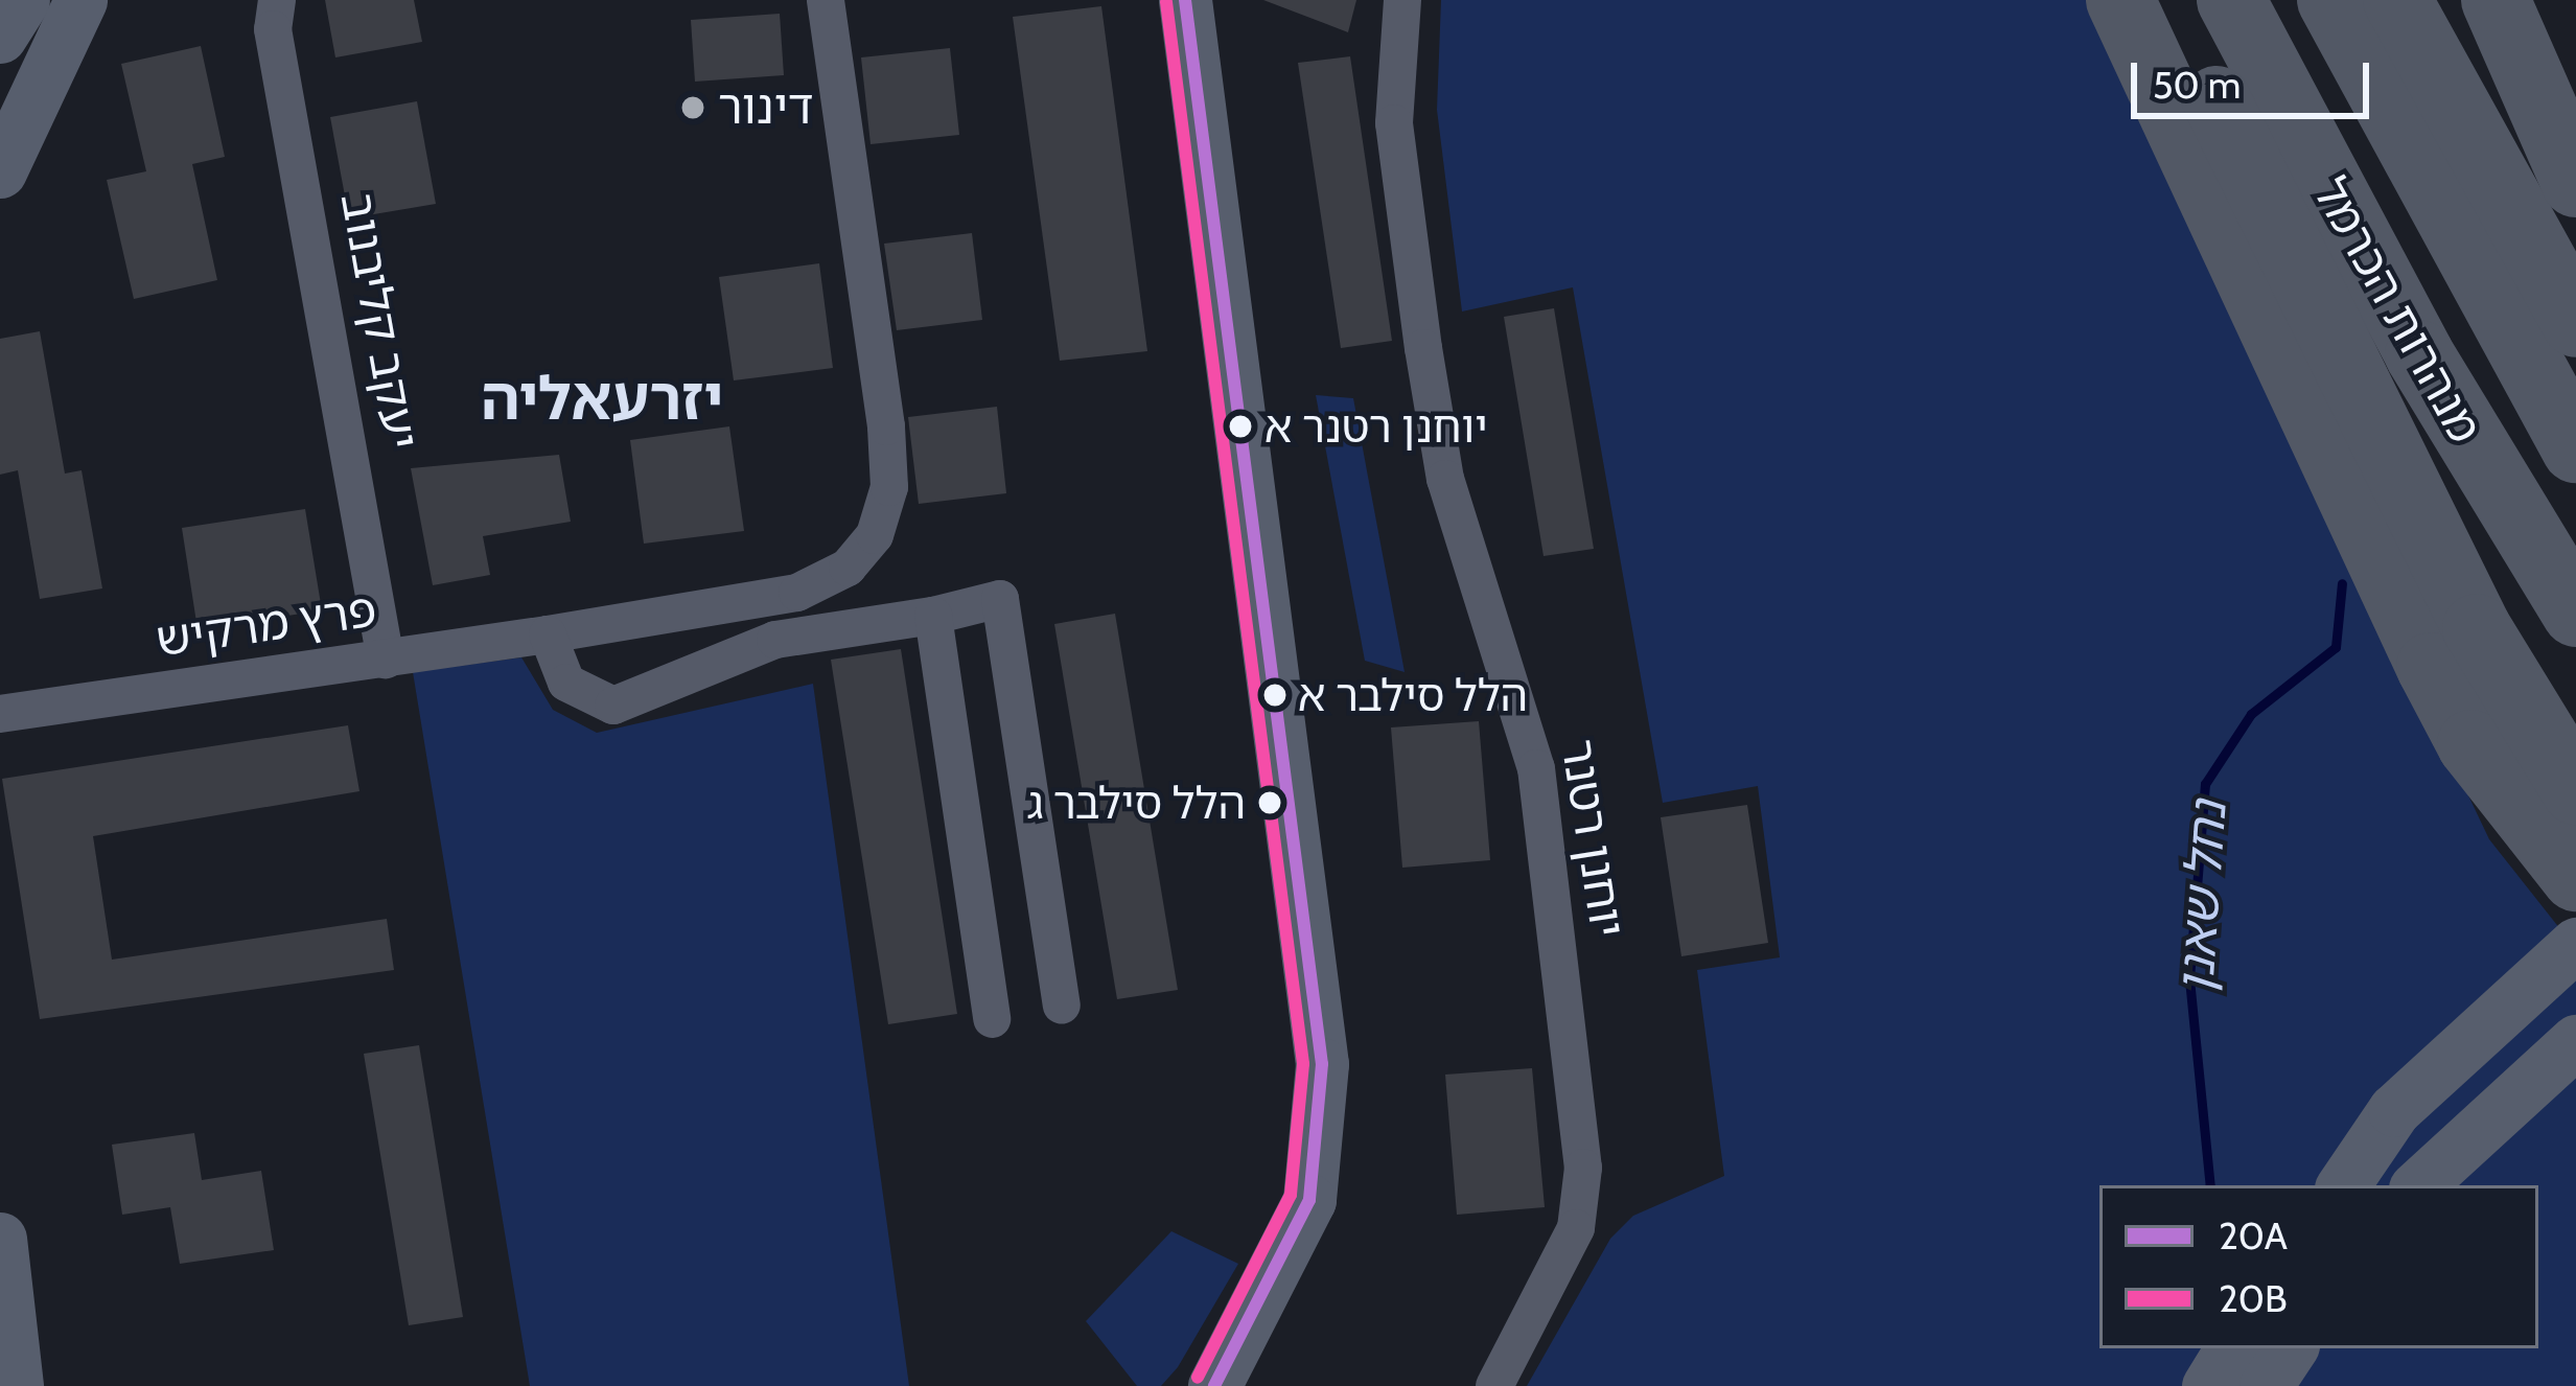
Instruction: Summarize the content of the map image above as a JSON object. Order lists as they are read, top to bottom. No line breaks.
{"streets":{"highway":["מנהרות הכרמל"],"street":["יעקב קליבנוב","פרץ מרקיש","יוחנן רטנר"]},"crossings":[["יעקב קליבנוב","פרץ מרקיש"]],"districts":["יזרעאליה"],"water":["נחל שאנן"],"places":["דינור","יוחנן רטנר א","הלל סילבר א","הלל סילבר ג"],"lines":["transit line 20A","transit line 20B"],"legend":["20A","20B"],"scale_bar":"50 m"}
